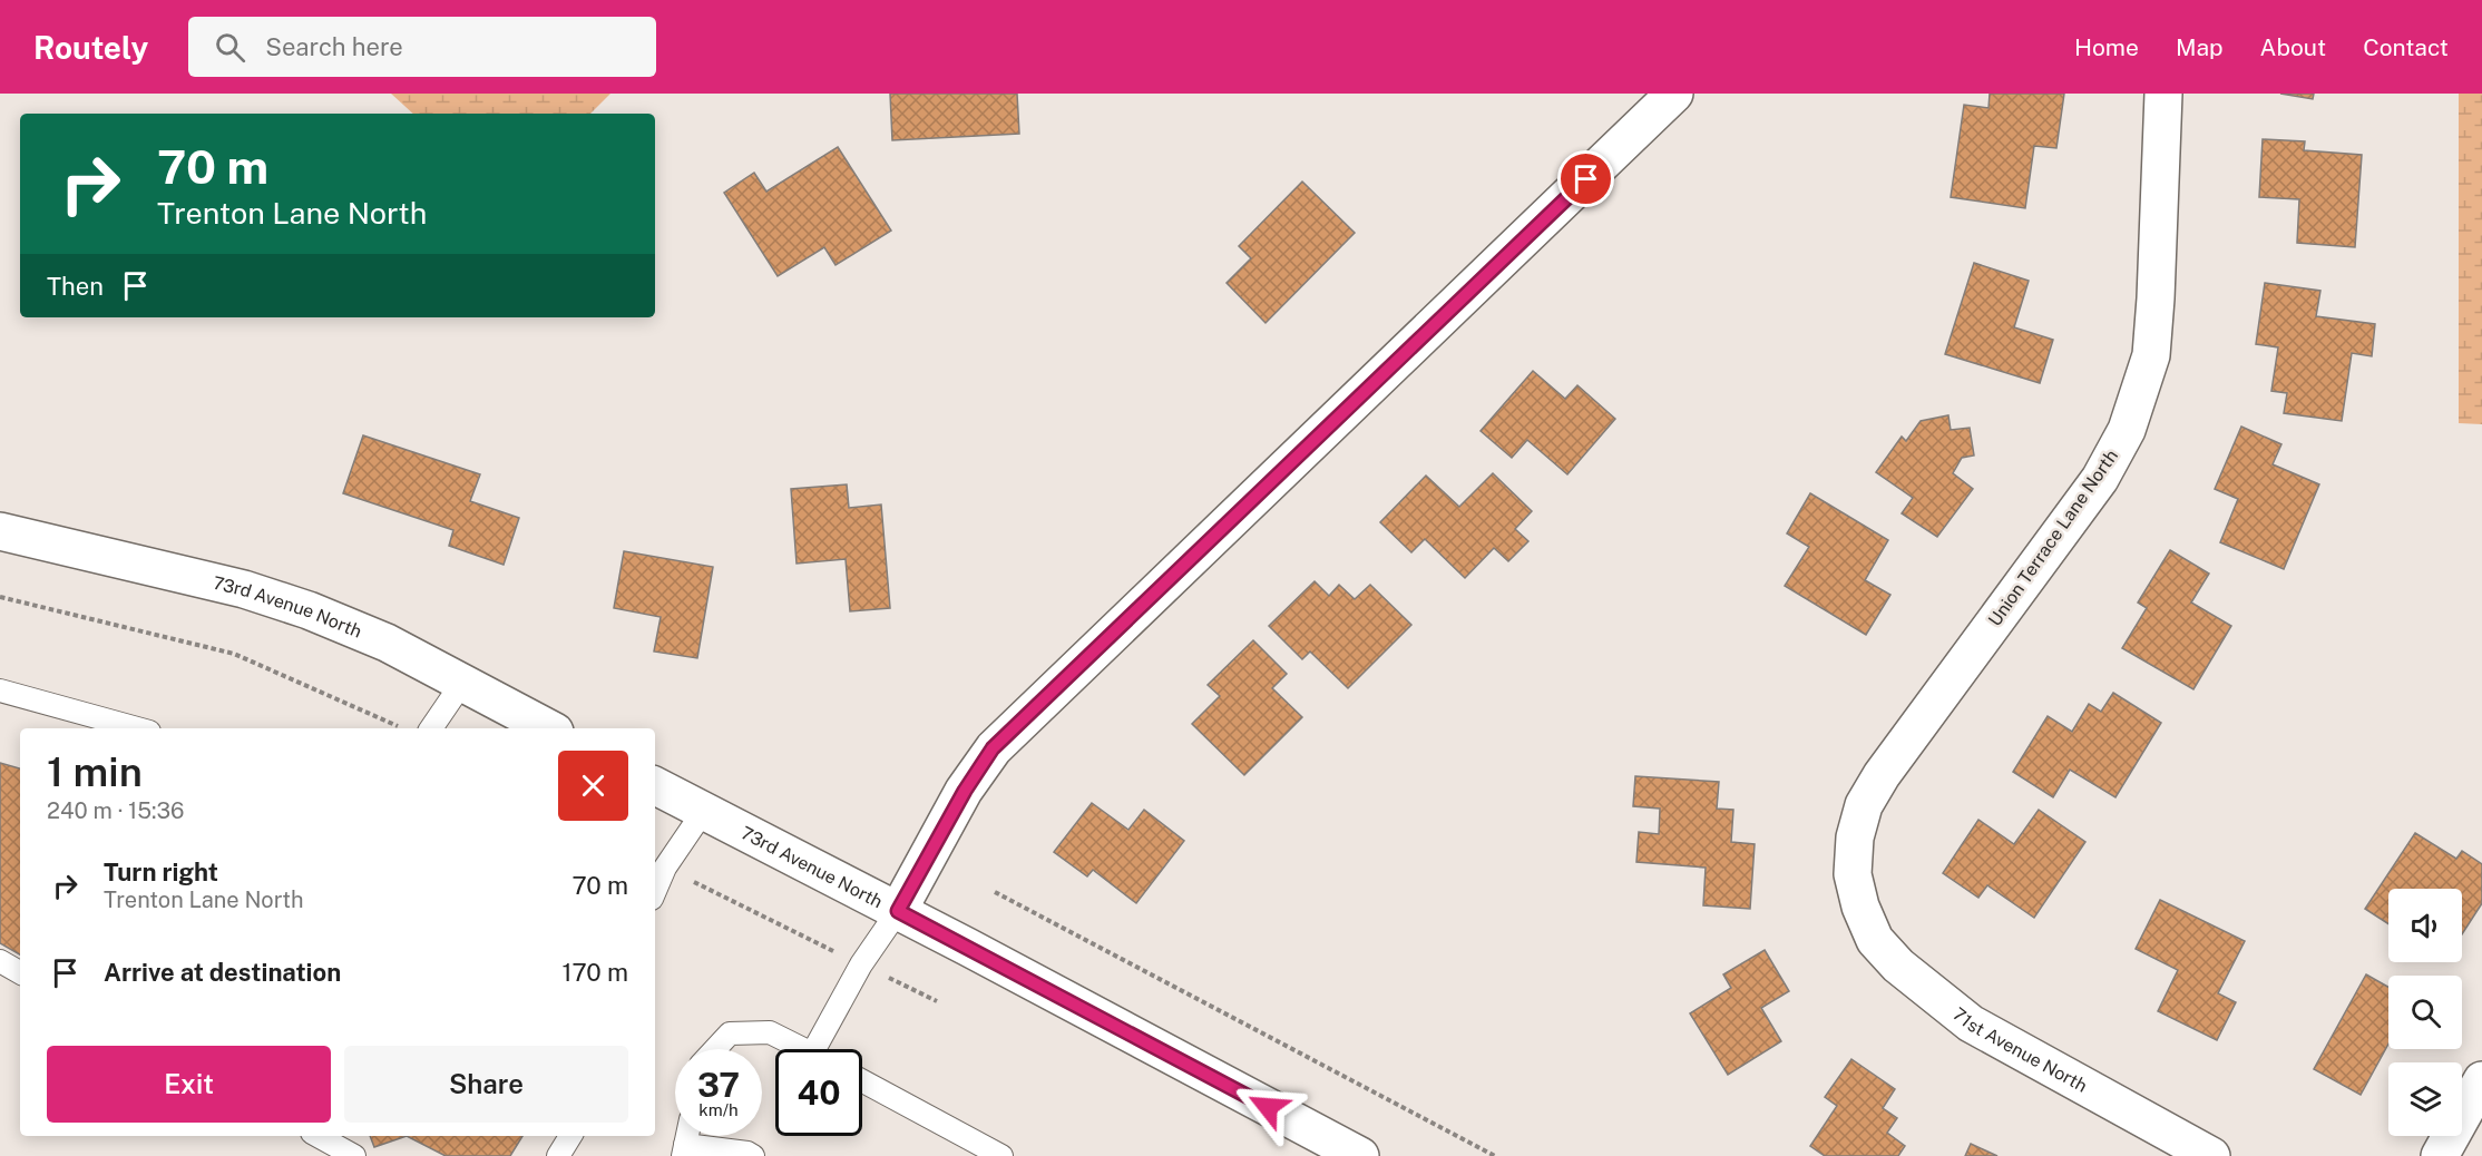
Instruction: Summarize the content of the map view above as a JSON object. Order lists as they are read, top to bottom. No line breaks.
{"streets":{"street":["Union Terrace Lane North","73rd Avenue North","71st Avenue North"]},"crossings":[["Union Terrace Lane North","71st Avenue North"]],"page":{"header":"Routely","search":"Search here","nav":["Home","Map","About","Contact"],"turn":["70 m","Trenton Lane North"],"then":"Then","heading":["1 min","240 m · 15:36"],"list":[{"name":"Turn right","note":"Trenton Lane North","value":"70 m"},{"name":"Arrive at destination","value":"170 m"}],"buttons":["Exit","Share"],"speed":"37 km/h","limit":"40"}}
